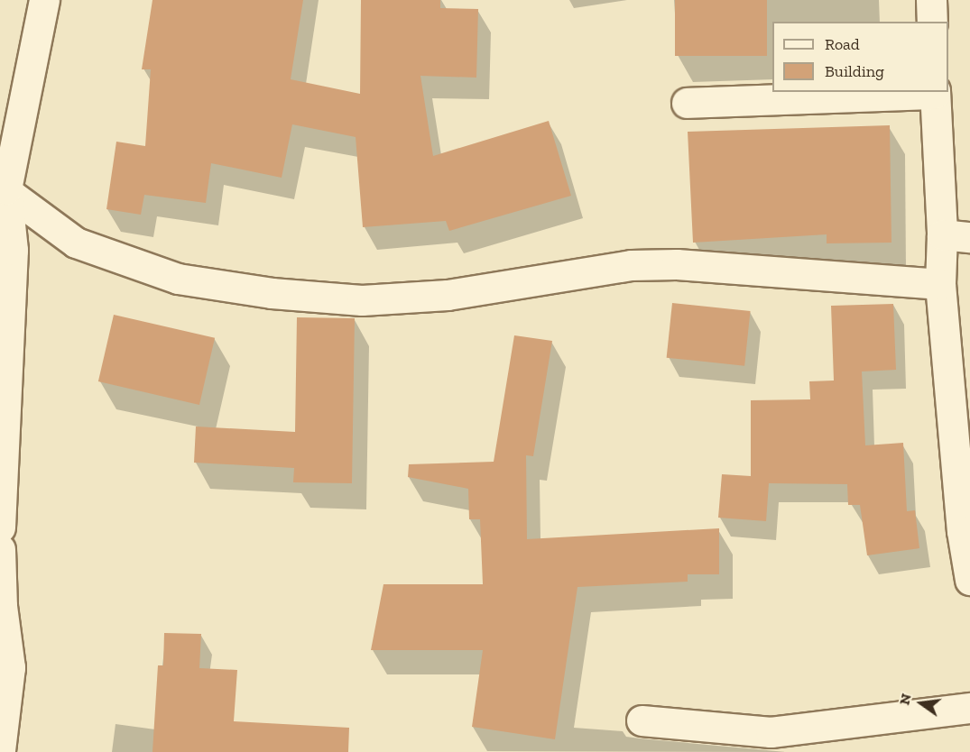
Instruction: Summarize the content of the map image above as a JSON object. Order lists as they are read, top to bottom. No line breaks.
{"legend":["Road","Building"],"north":"left"}
